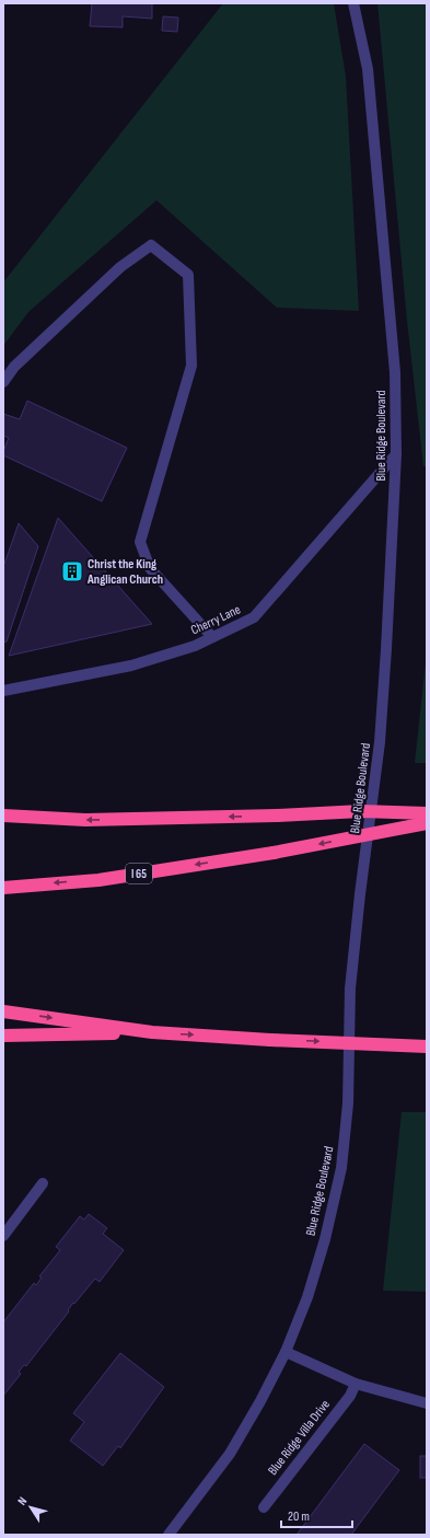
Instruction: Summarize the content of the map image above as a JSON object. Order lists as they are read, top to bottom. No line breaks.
{"streets":{"highway":["I 65"],"street":["Blue Ridge Boulevard","Cherry Lane","Blue Ridge Villa Drive"]},"crossings":[["Blue Ridge Boulevard","Cherry Lane"]],"places":{"building":["Christ the King Anglican Church"]},"scale_bar":"20 m","north":"top left"}
